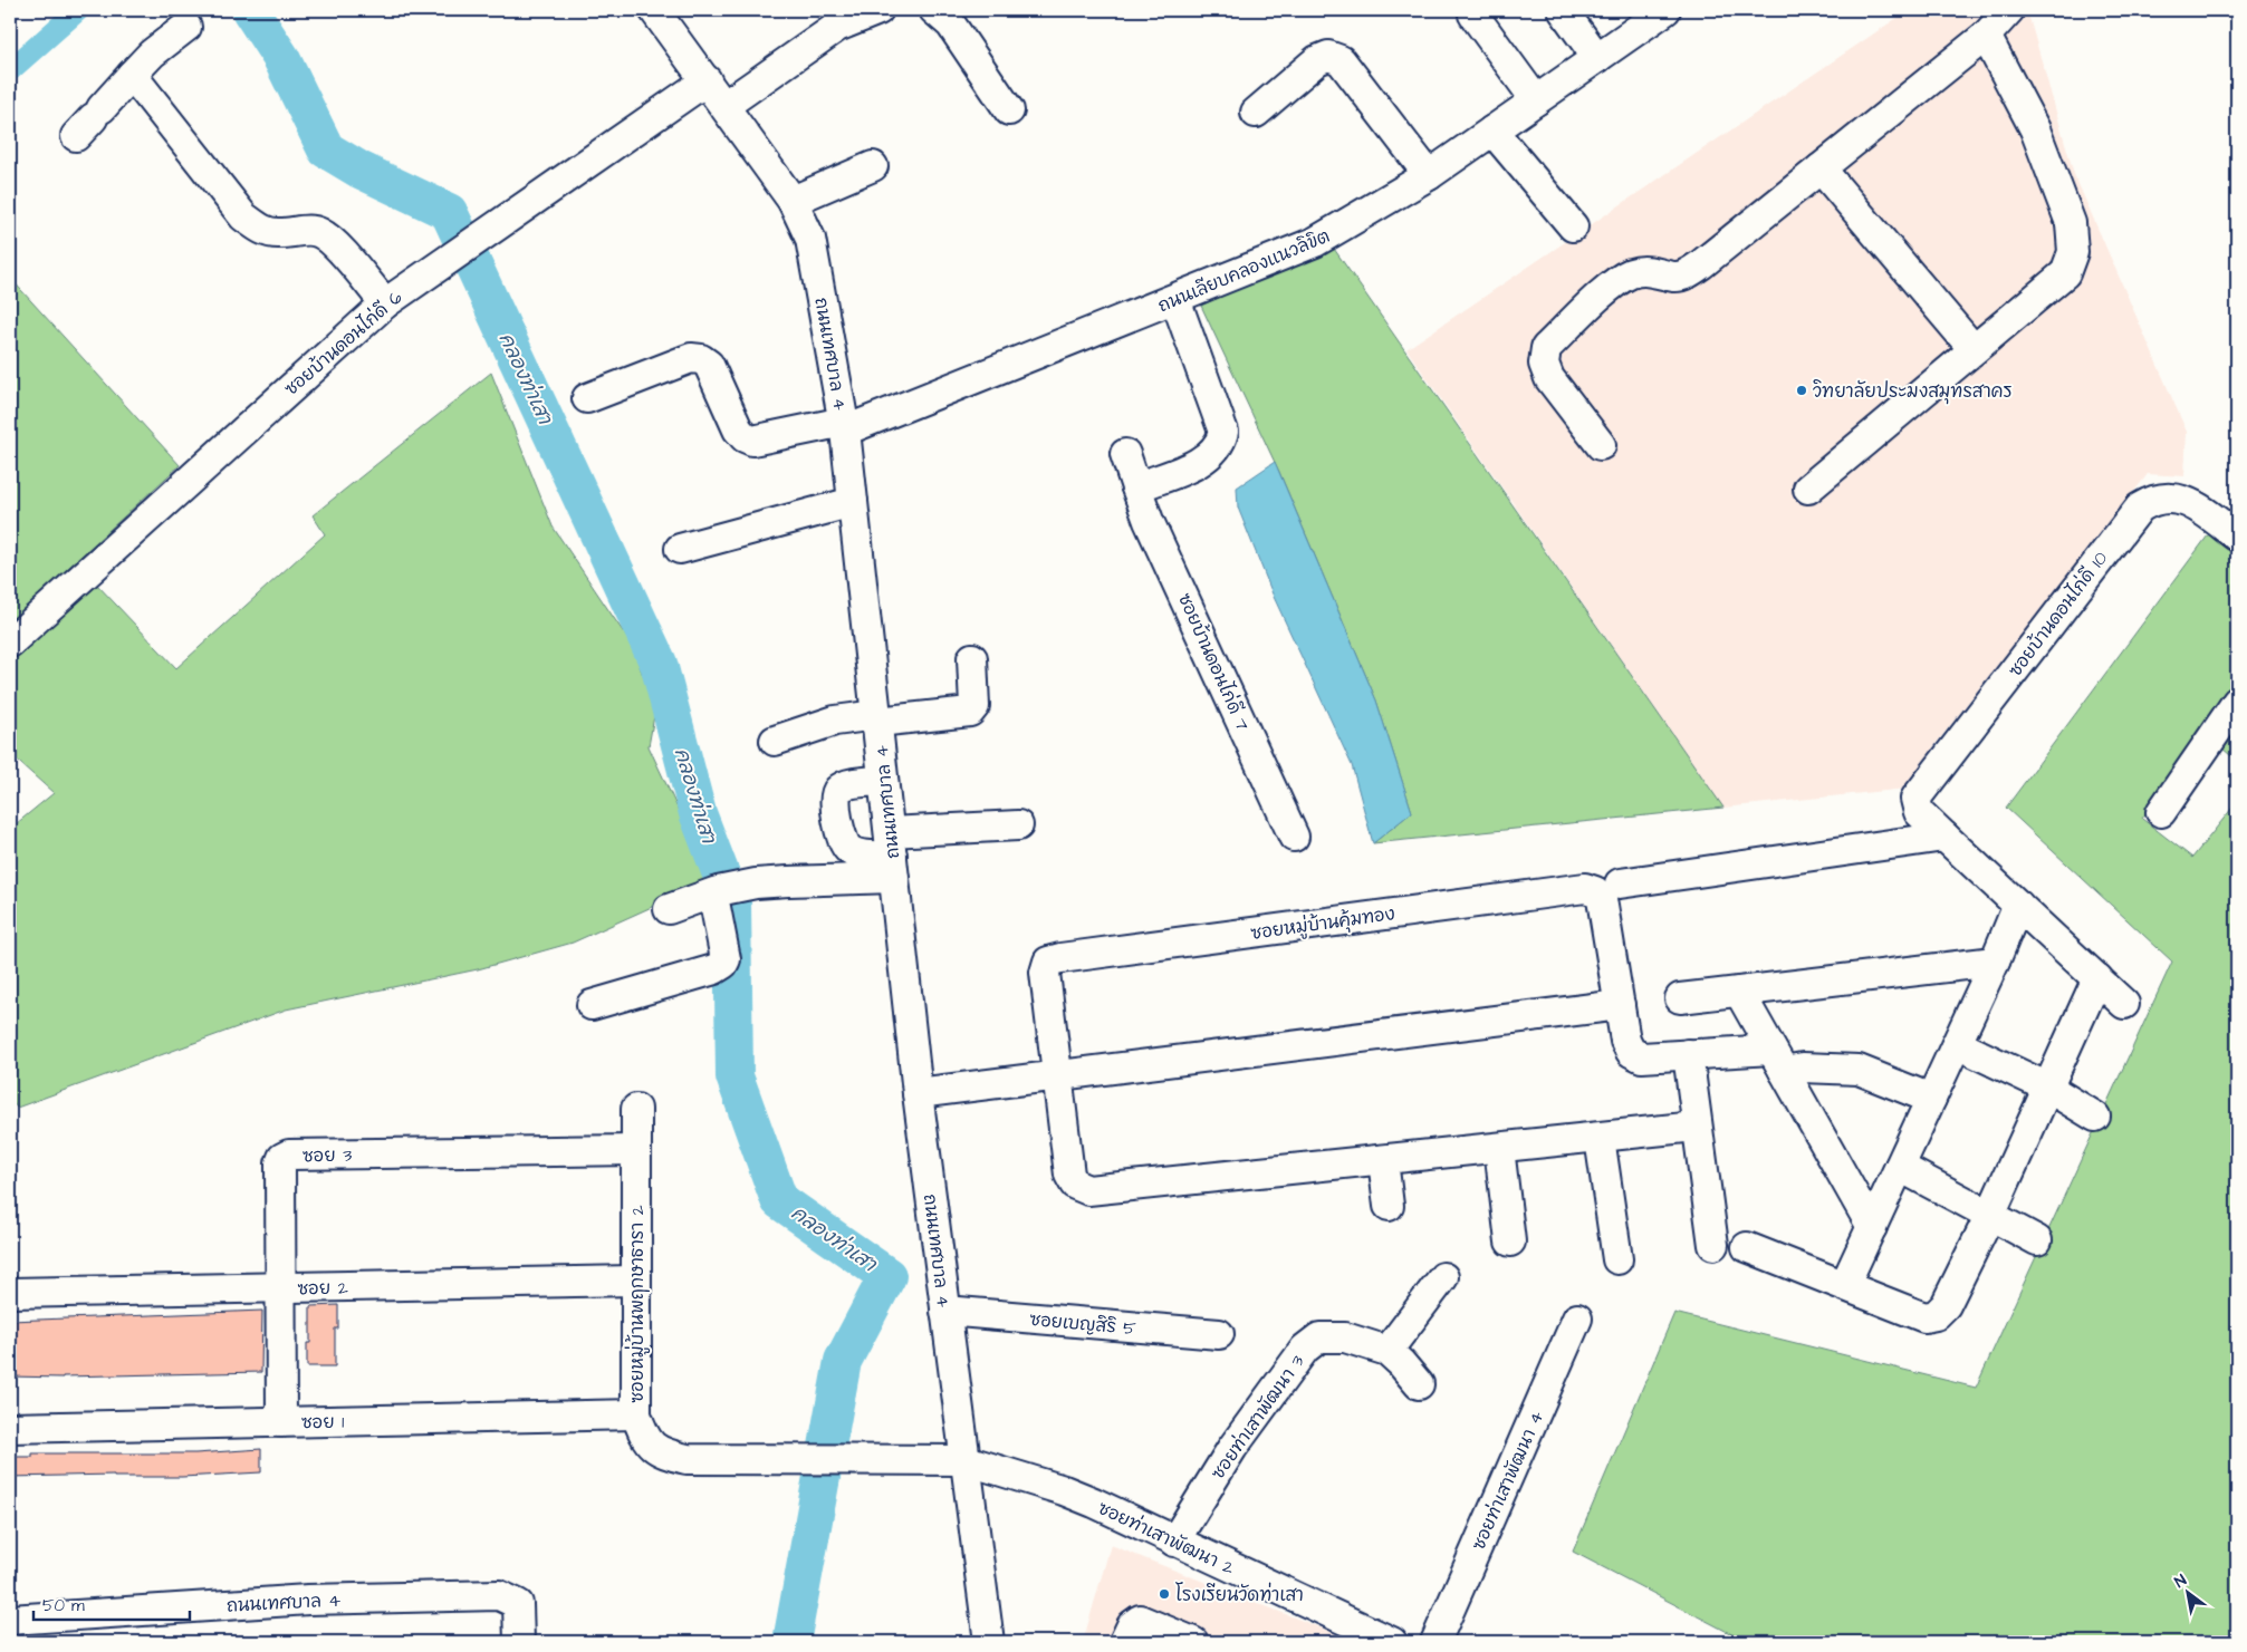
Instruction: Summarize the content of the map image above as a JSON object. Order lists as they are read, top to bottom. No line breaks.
{"streets":{"street":["ถนนเลียบคลองแนวลิขิต","ซอยบ้านดอนไก่ดี 6","ถนนเทศบาล 4","ซอยบ้านดอนไก่ดี 10","ซอยบ้านดอนไก่ดี 7","ซอยหมู่บ้านคุ้มทอง","ซอย 3","ซอย 2","ซอยหมู่บ้านพฤกษาธารา 2","ซอยเบญสิริ 5","ซอยท่าเสาพัฒนา 3","ซอย 1","ซอยท่าเสาพัฒนา 4","ซอยท่าเสาพัฒนา 2"]},"crossings":[["ถนนเลียบคลองแนวลิขิต","ถนนเทศบาล 4"],["ซอยบ้านดอนไก่ดี 6","ถนนเทศบาล 4"],["ถนนเทศบาล 4","ซอยหมู่บ้านพฤกษาธารา 2"],["ถนนเทศบาล 4","ซอยเบญสิริ 5"],["ถนนเทศบาล 4","ซอยท่าเสาพัฒนา 2"],["ซอย 3","ซอย 2"],["ซอย 3","ซอยหมู่บ้านพฤกษาธารา 2"],["ซอย 3","ซอย 1"],["ซอย 2","ซอยหมู่บ้านพฤกษาธารา 2"],["ซอยหมู่บ้านพฤกษาธารา 2","ซอย 1"],["ซอยหมู่บ้านพฤกษาธารา 2","ซอยท่าเสาพัฒนา 2"],["ซอยท่าเสาพัฒนา 3","ซอยท่าเสาพัฒนา 2"]],"water":["คลองท่าเสา"],"places":["วิทยาลัยประมงสมุทรสาคร","โรงเรียนวัดท่าเสา"],"scale_bar":"50 m","north":"top left"}
